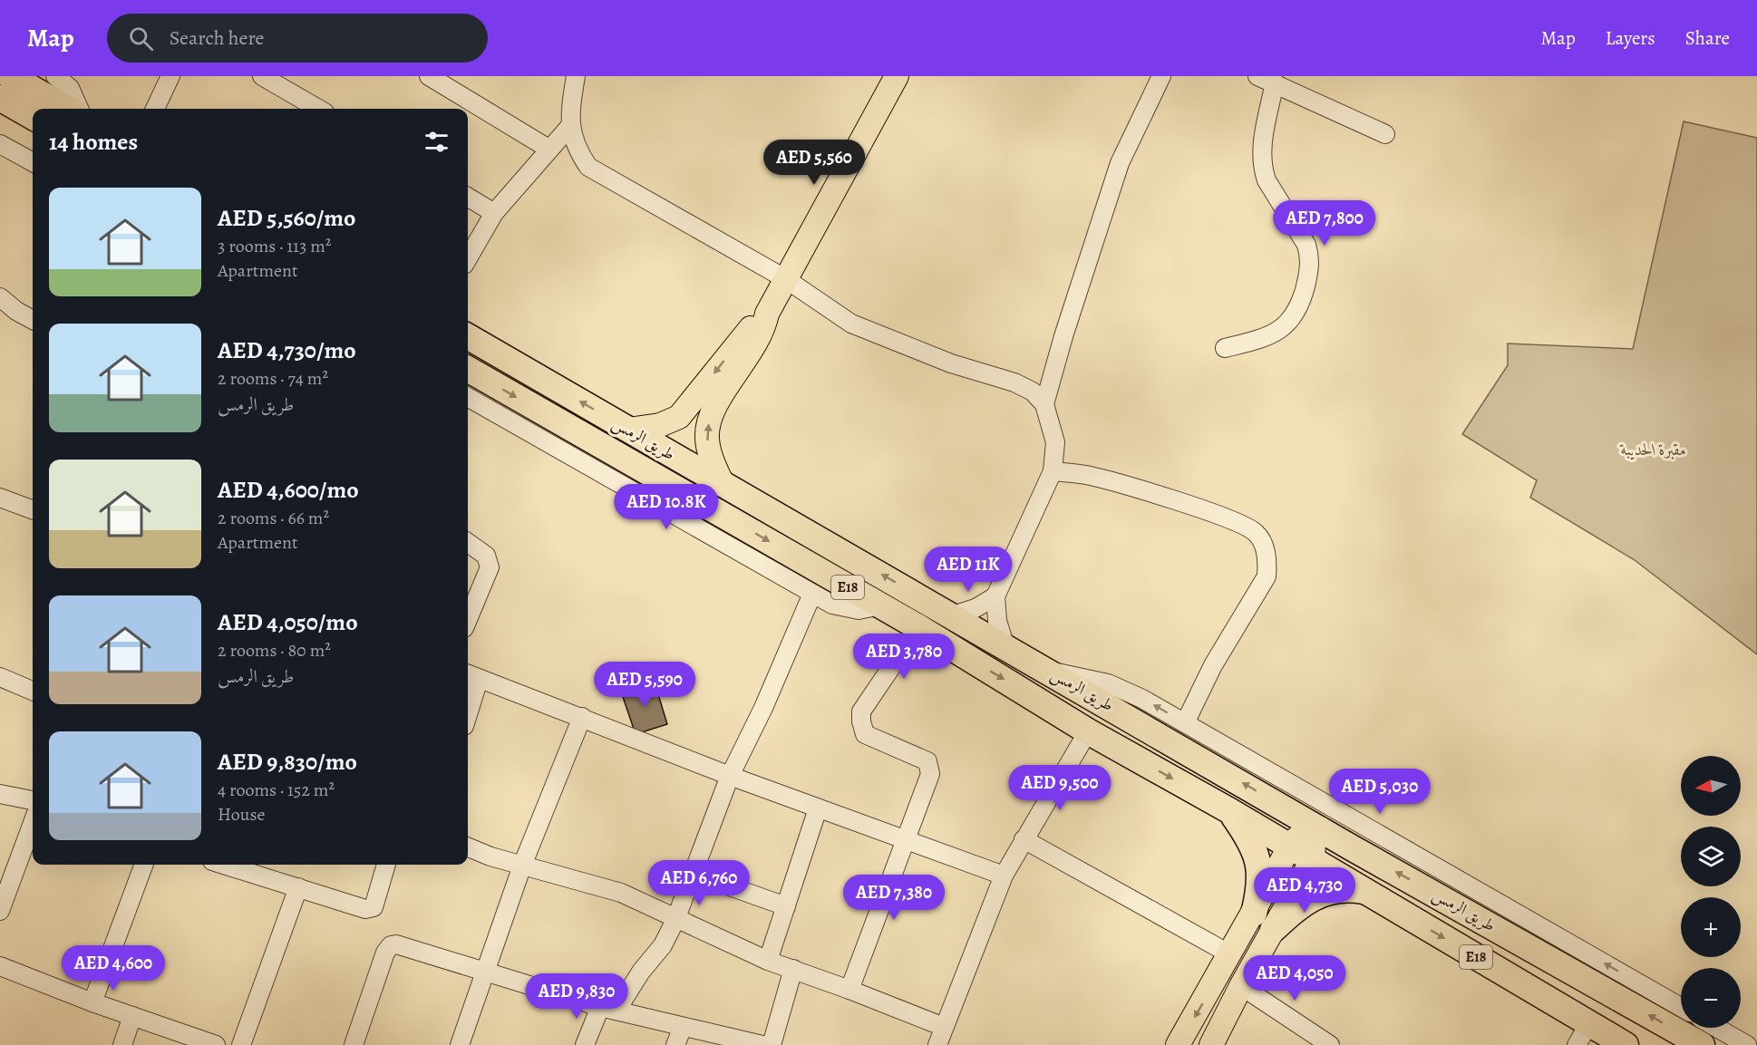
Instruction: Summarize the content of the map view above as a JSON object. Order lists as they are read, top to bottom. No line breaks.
{"streets":{"highway":["طريق الرمس","E18"]},"parks":["مقبرة الحديبة"],"north":"left","page":{"header":"Map","search":"Search here","nav":["Map","Layers","Share"],"heading":"14 homes","price":["AED 5,560","AED 7,800","AED 10.8K","AED 11K","AED 3,780","AED 5,590","AED 9,500","AED 5,030","AED 6,760","AED 4,730","AED 7,380","AED 4,600","AED 4,050","AED 9,830"],"list":[{"name":"AED 5,560/mo","note":"3 rooms · 113 m² · Apartment"},{"name":"AED 4,730/mo","note":"2 rooms · 74 m² · طريق الرمس"},{"name":"AED 4,600/mo","note":"2 rooms · 66 m² · Apartment"},{"name":"AED 4,050/mo","note":"2 rooms · 80 m² · طريق الرمس"},{"name":"AED 9,830/mo","note":"4 rooms · 152 m² · House"}],"map_buttons":["+","−"]}}
